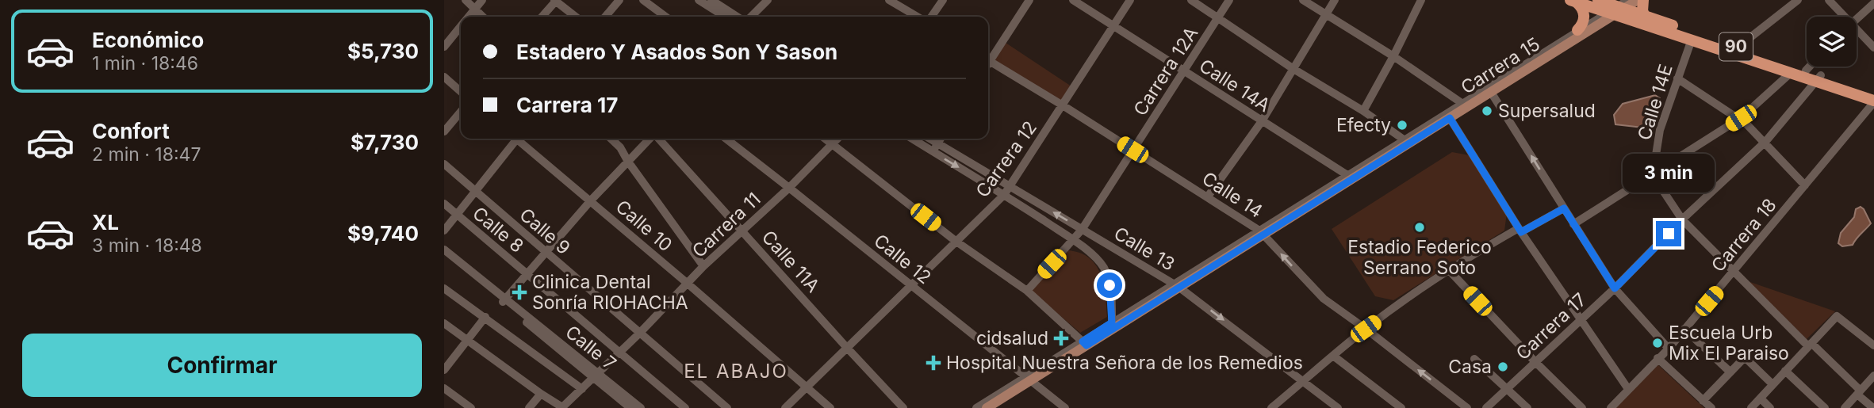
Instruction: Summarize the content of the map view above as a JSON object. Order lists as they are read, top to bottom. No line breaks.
{"streets":{"highway":["90"],"main road":["Carrera 15"],"street":["Carrera 12A","Calle 14A","Calle 14E","Carrera 12","Calle 14","Carrera 11","Calle 10","Calle 8","Calle 9","Carrera 18","Calle 13","Calle 12","Calle 11A","Carrera 17","Calle 7"]},"crossings":[["90","Carrera 15"],["90","Calle 14E"],["90","Carrera 18"],["90","Carrera 17"],["Carrera 15","Calle 14A"],["Carrera 15","Calle 14"],["Carrera 15","Calle 13"],["Carrera 15","Calle 12"],["Carrera 12A","Calle 14A"],["Carrera 12A","Calle 14"],["Carrera 12A","Calle 13"],["Calle 14A","Carrera 12"],["Carrera 12","Calle 14"],["Carrera 12","Calle 10"],["Carrera 12","Calle 13"],["Carrera 12","Calle 12"],["Carrera 12","Calle 11A"],["Carrera 11","Calle 10"],["Carrera 11","Calle 8"],["Carrera 11","Calle 9"],["Carrera 11","Calle 12"],["Carrera 11","Calle 11A"],["Carrera 11","Calle 7"]],"districts":["EL ABAJO"],"places":{"other":["Supersalud","Efecty","Estadio Federico Serrano Soto","Escuela Urb Mix El Paraiso","Casa"],"health":["Clinica Dental Sonría RIOHACHA","cidsalud","Hospital Nuestra Señora de los Remedios"]},"page":{"list":[{"name":"Económico","note":"1 min · 18:46","value":"$5,730"},{"name":"Confort","note":"2 min · 18:47","value":"$7,730"},{"name":"XL","note":"3 min · 18:48","value":"$9,740"}],"banner":["Estadero Y Asados Son Y Sason","Carrera 17"],"bubble":"3 min","buttons":"Confirmar"}}
